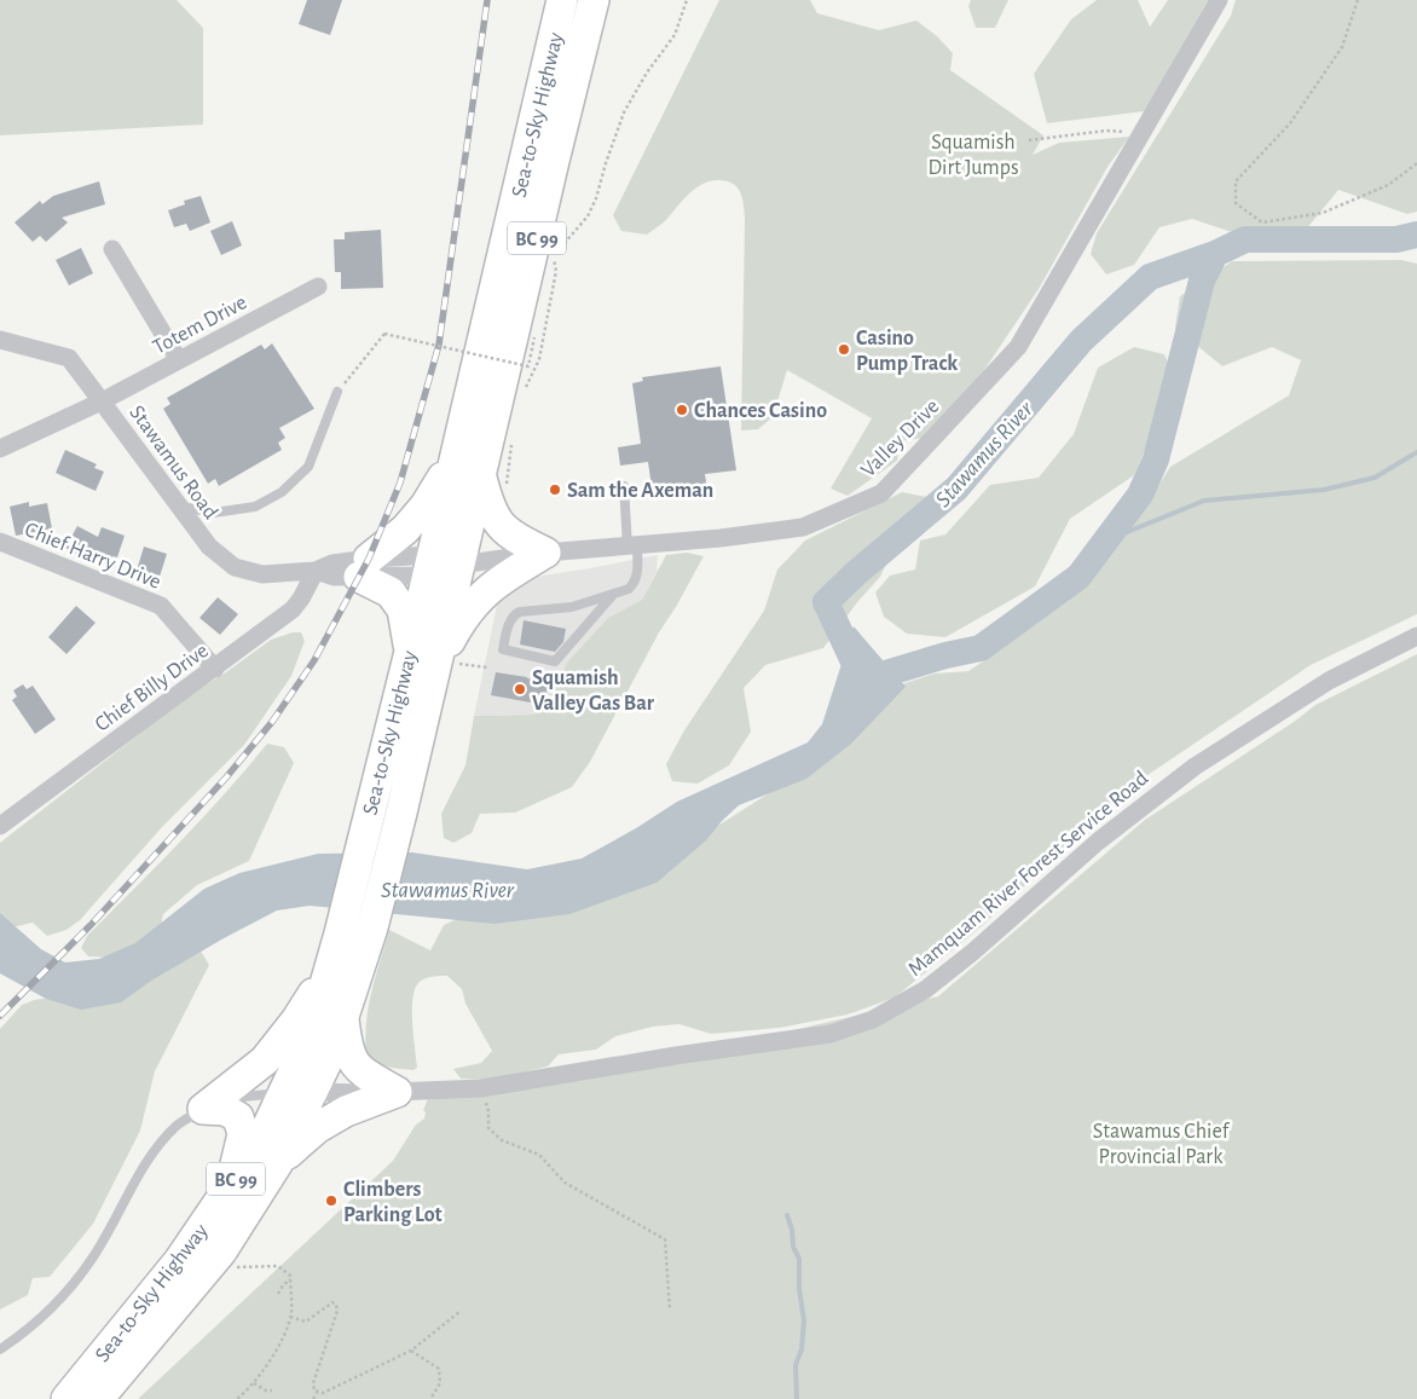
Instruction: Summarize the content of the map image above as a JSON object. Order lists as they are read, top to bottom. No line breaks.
{"streets":{"highway":["Sea-to-Sky Highway","BC 99"],"street":["Totem Drive","Valley Drive","Stawamus Road","Chief Harry Drive","Chief Billy Drive","Mamquam River Forest Service Road"]},"crossings":[["Sea-to-Sky Highway","Valley Drive"],["Sea-to-Sky Highway","Stawamus Road"],["Sea-to-Sky Highway","Mamquam River Forest Service Road"],["Totem Drive","Stawamus Road"],["Valley Drive","Stawamus Road"],["Stawamus Road","Chief Billy Drive"],["Chief Harry Drive","Chief Billy Drive"]],"water":["Stawamus River"],"parks":["Squamish Dirt Jumps","Stawamus Chief Provincial Park"],"places":["Casino Pump Track","Chances Casino","Sam the Axeman","Squamish Valley Gas Bar","Climbers Parking Lot"]}
